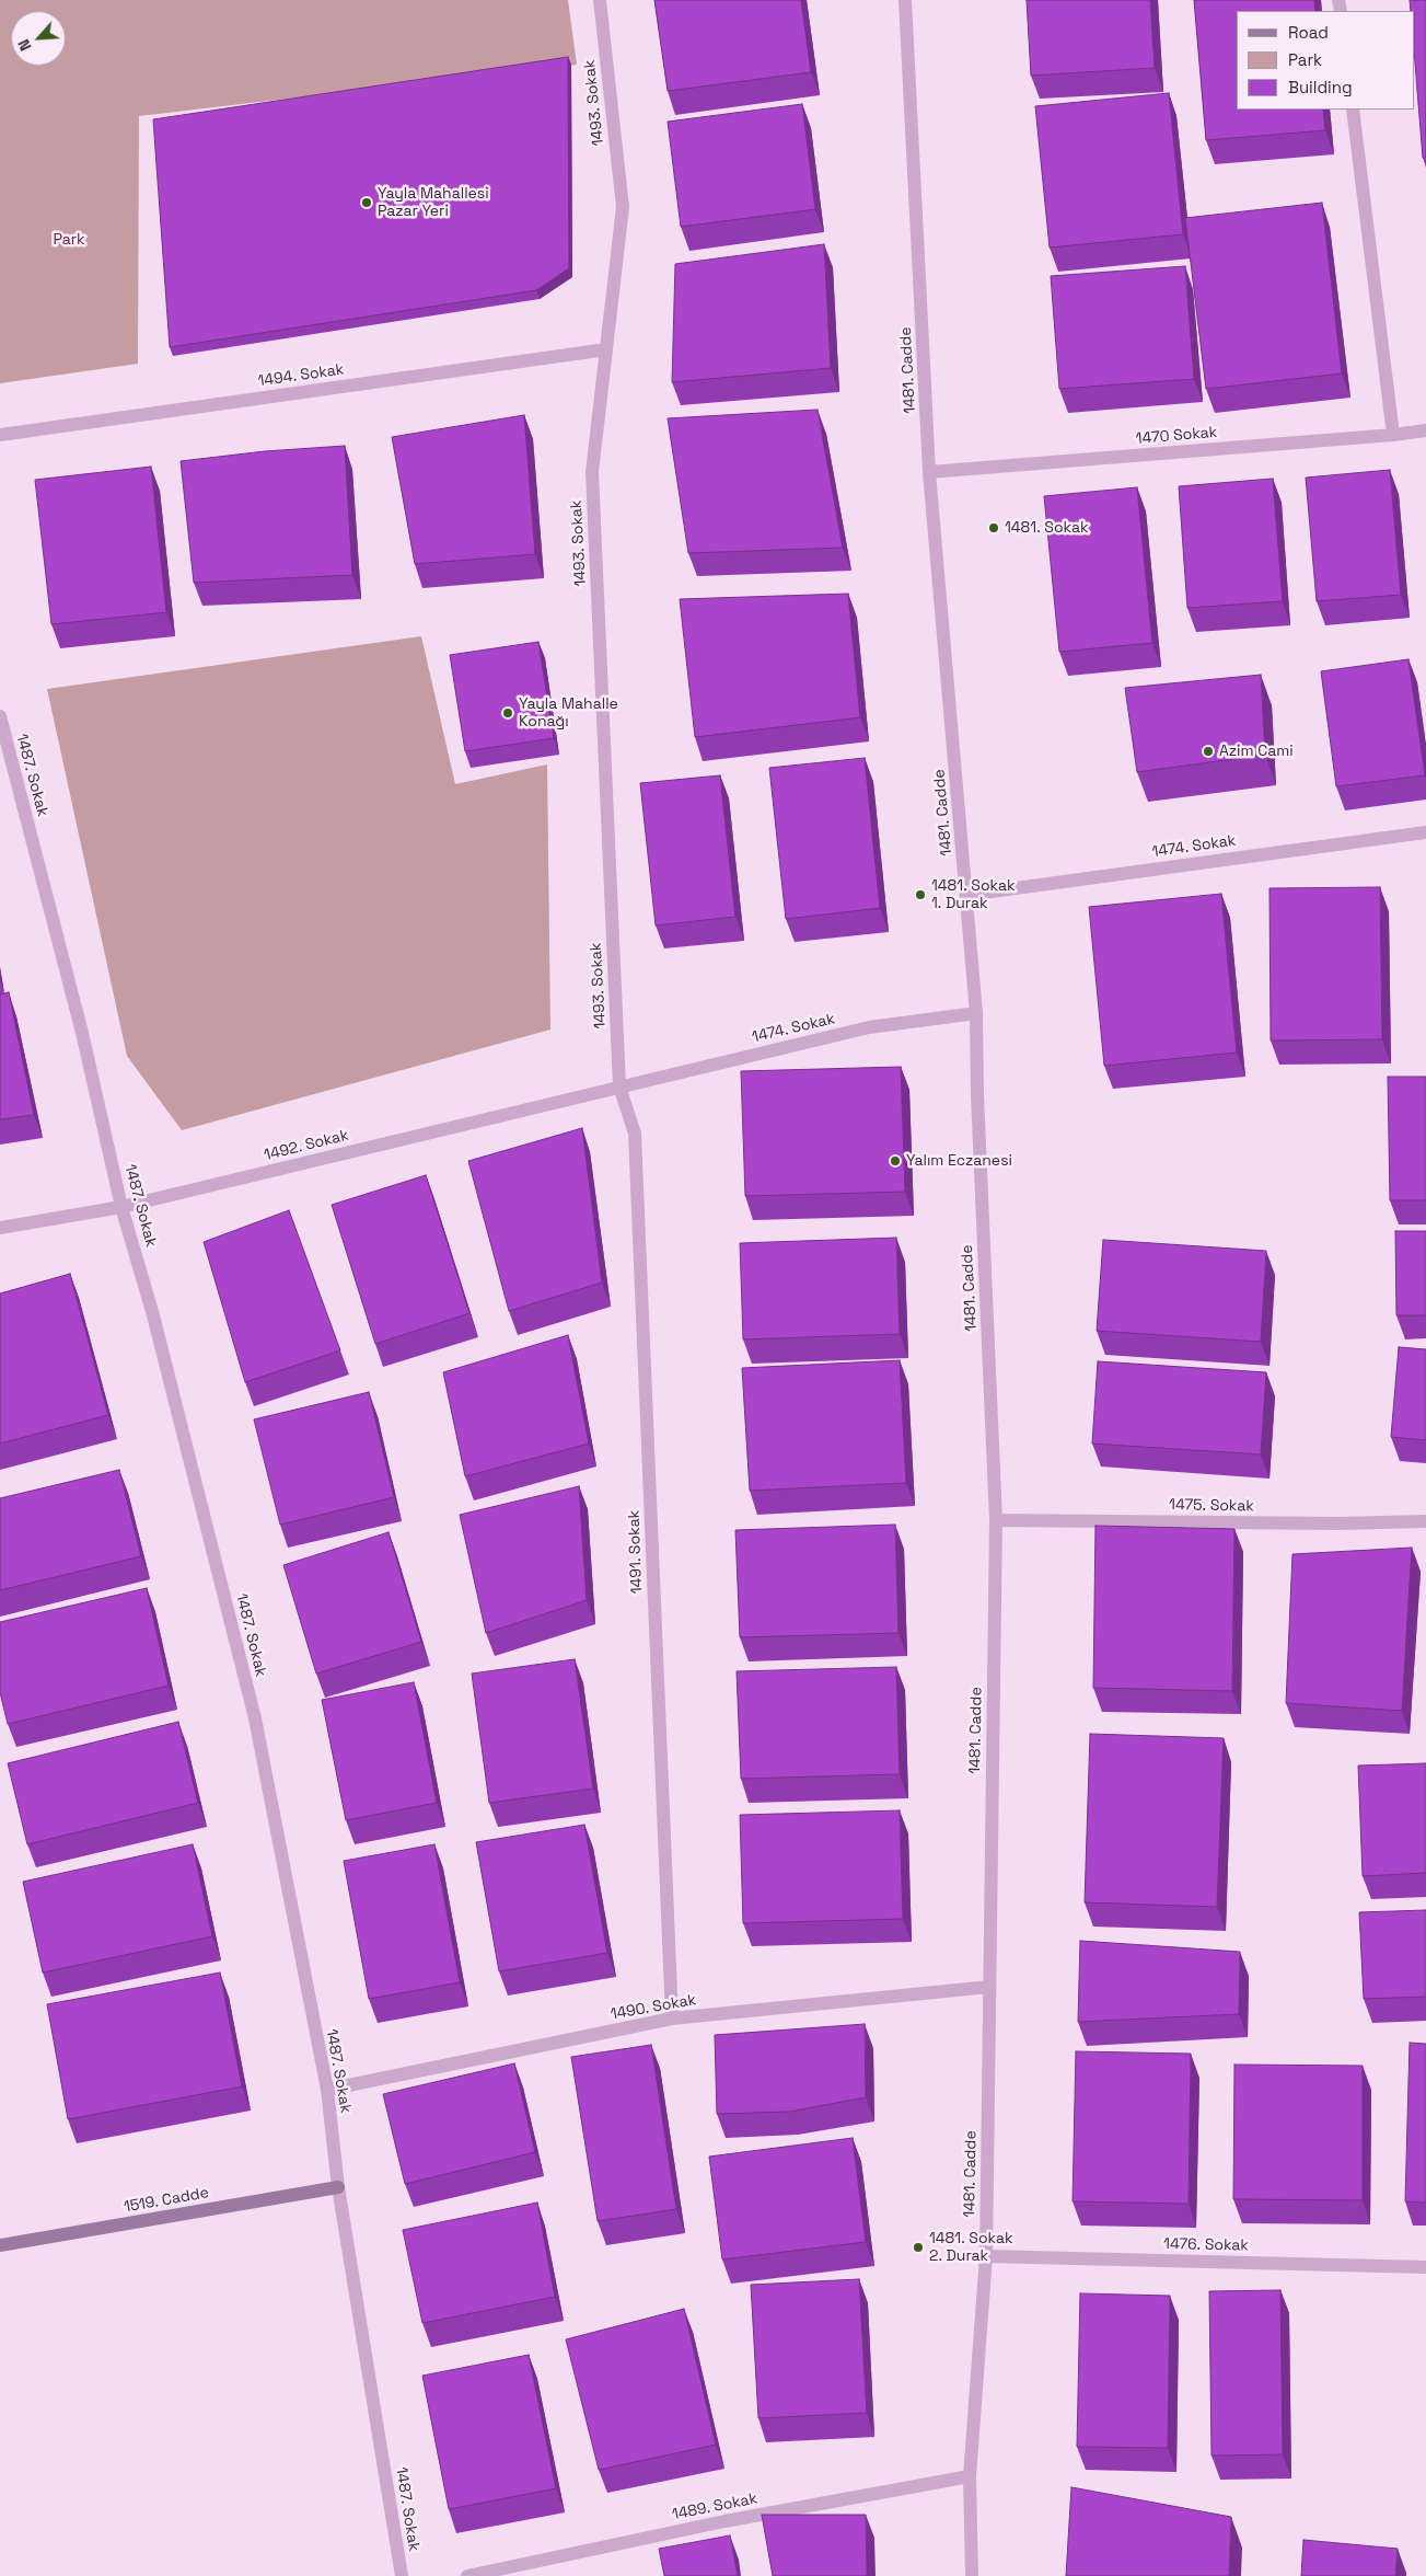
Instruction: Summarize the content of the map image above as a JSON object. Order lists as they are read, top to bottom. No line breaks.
{"streets":{"street":["1493. Sokak","1481. Cadde","1494. Sokak","1470 Sokak","1487. Sokak","1474. Sokak","1492. Sokak","1475. Sokak","1491. Sokak","1490. Sokak","1519. Cadde","1476. Sokak","1489. Sokak"]},"crossings":[["1493. Sokak","1494. Sokak"],["1493. Sokak","1474. Sokak"],["1493. Sokak","1492. Sokak"],["1493. Sokak","1491. Sokak"],["1481. Cadde","1470 Sokak"],["1481. Cadde","1474. Sokak"],["1481. Cadde","1475. Sokak"],["1481. Cadde","1490. Sokak"],["1481. Cadde","1476. Sokak"],["1481. Cadde","1489. Sokak"],["1487. Sokak","1492. Sokak"],["1487. Sokak","1490. Sokak"],["1487. Sokak","1519. Cadde"],["1474. Sokak","1492. Sokak"],["1474. Sokak","1491. Sokak"],["1492. Sokak","1491. Sokak"],["1491. Sokak","1490. Sokak"]],"parks":["Park"],"places":["Yayla Mahallesi Pazar Yeri","1481. Sokak","Yayla Mahalle Konağı","Azim Cami","1481. Sokak 1. Durak","Yalım Eczanesi","1481. Sokak 2. Durak"],"legend":["Road","Park","Building"],"north":"bottom left"}
